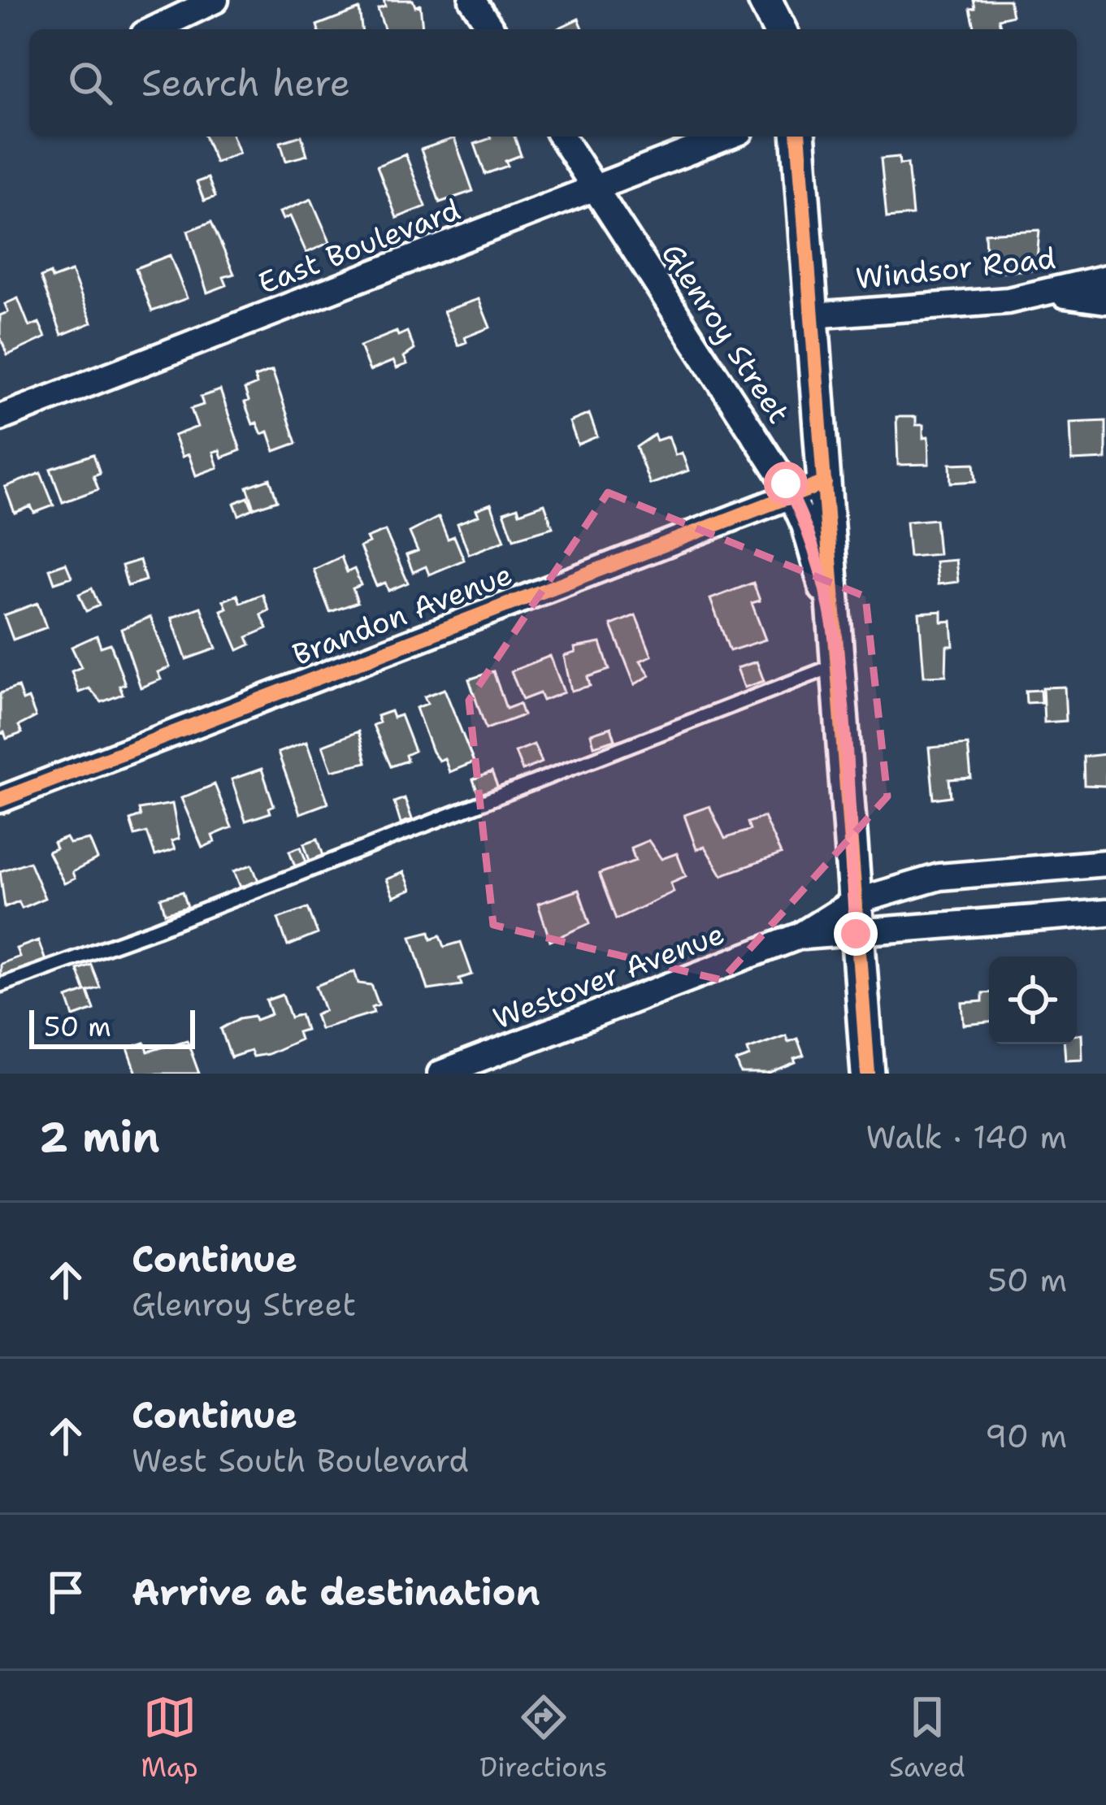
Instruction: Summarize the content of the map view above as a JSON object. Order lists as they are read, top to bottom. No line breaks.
{"streets":{"street":["East Boulevard","Windsor Road","Glenroy Street","Brandon Avenue","Westover Avenue"]},"crossings":[["East Boulevard","Glenroy Street"],["Glenroy Street","Brandon Avenue"]],"scale_bar":"50 m","page":{"search":"Search here","scale":"50 m","heading":["2 min","Walk · 140 m"],"list":[["Continue","Glenroy Street","50 m"],["Continue","West South Boulevard","90 m"],"Arrive at destination"],"nav":["Map","Directions","Saved"]}}
